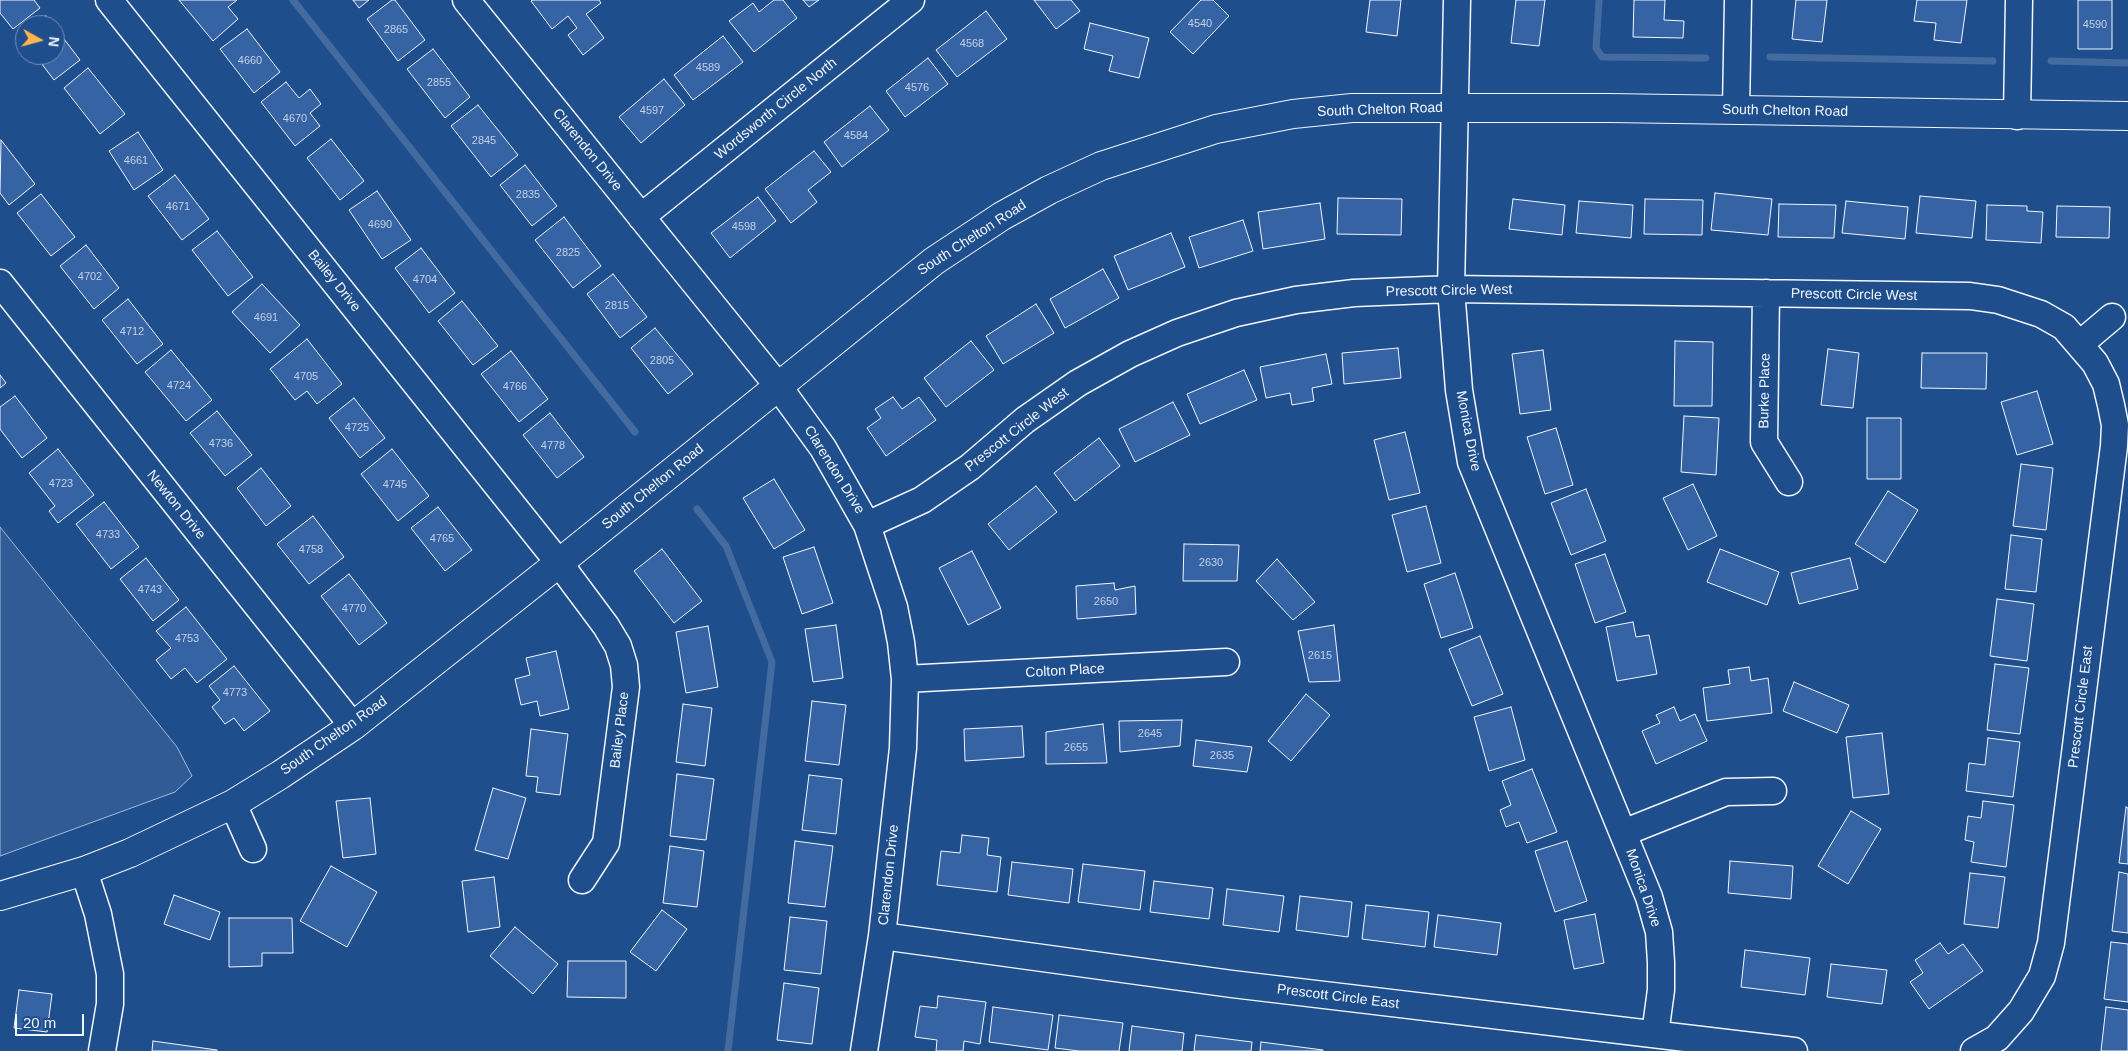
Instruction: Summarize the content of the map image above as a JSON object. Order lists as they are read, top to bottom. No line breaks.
{"streets":{"main road":["South Chelton Road"],"street":["Wordsworth Circle North","Clarendon Drive","Bailey Drive","Prescott Circle West","Burke Place","Monica Drive","Newton Drive","Colton Place","Prescott Circle East","Bailey Place"]},"crossings":[["Wordsworth Circle North","Clarendon Drive"],["South Chelton Road","Clarendon Drive"],["South Chelton Road","Bailey Drive"],["South Chelton Road","Monica Drive"],["South Chelton Road","Newton Drive"],["South Chelton Road","Bailey Place"],["Clarendon Drive","Prescott Circle West"],["Clarendon Drive","Colton Place"],["Clarendon Drive","Prescott Circle East"],["Bailey Drive","Bailey Place"],["Prescott Circle West","Burke Place"],["Prescott Circle West","Monica Drive"],["Prescott Circle West","Prescott Circle East"],["Monica Drive","Prescott Circle East"]],"house_numbers":["4540","4590","2865","4568","4660","4589","2855","4576","4597","4670","4584","2845","4661","2835","4671","4690","4598","2825","4702","4704","2815","4691","4712","2805","4705","4724","4766","4725","4736","4778","4723","4745","4733","4765","4758","2630","4743","2650","4770","4753","2615","4773","2645","2655","2635"],"scale_bar":"20 m","north":"right"}
